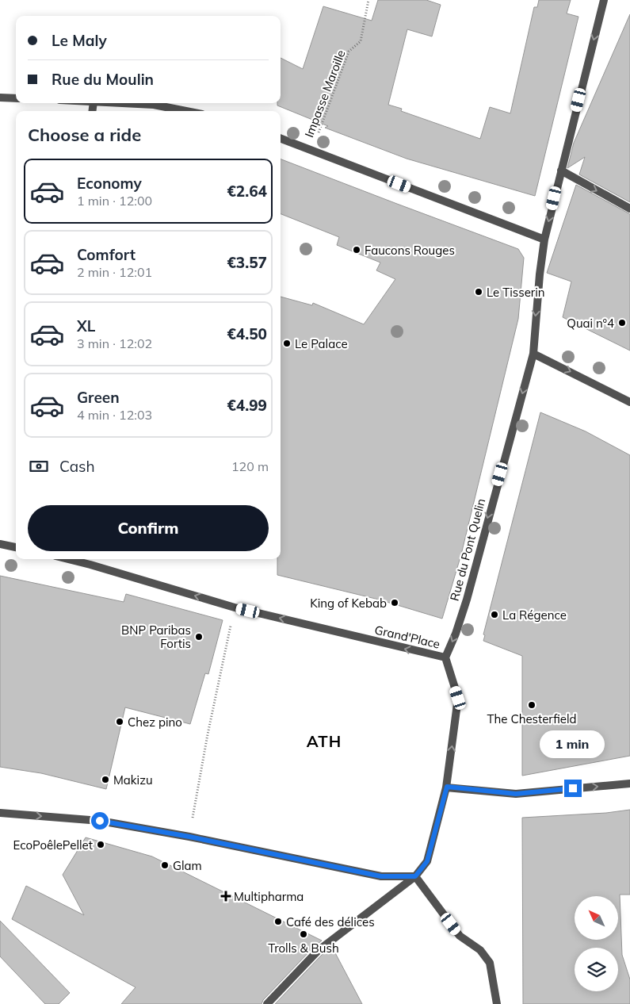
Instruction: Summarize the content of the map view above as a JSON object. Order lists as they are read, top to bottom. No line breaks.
{"streets":{"street":["Rue du Pont Quelin","Grand'Place"],"path":["Impasse Maroille"]},"crossings":[["Rue du Pont Quelin","Grand'Place"]],"one_way":["Rue du Pont Quelin","Grand'Place"],"districts":["ATH"],"places":{"other":["Faucons Rouges","Le Tisserin","Quai n°4","Le Palace","King of Kebab","La Régence","BNP Paribas Fortis","The Chesterfield","Chez pino","Makizu","EcoPoêlePellet","Glam","Café des délices","Trolls & Bush"],"health":["Multipharma"]},"north":"top left","page":{"banner":["Le Maly","Rue du Moulin"],"heading":"Choose a ride","list":[{"name":"Economy","note":"1 min · 12:00","value":"€2.64"},{"name":"Comfort","note":"2 min · 12:01","value":"€3.57"},{"name":"XL","note":"3 min · 12:02","value":"€4.50"},{"name":"Green","note":"4 min · 12:03","value":"€4.99"}],"pay":["Cash","120 m"],"buttons":"Confirm","bubble":"1 min"}}
